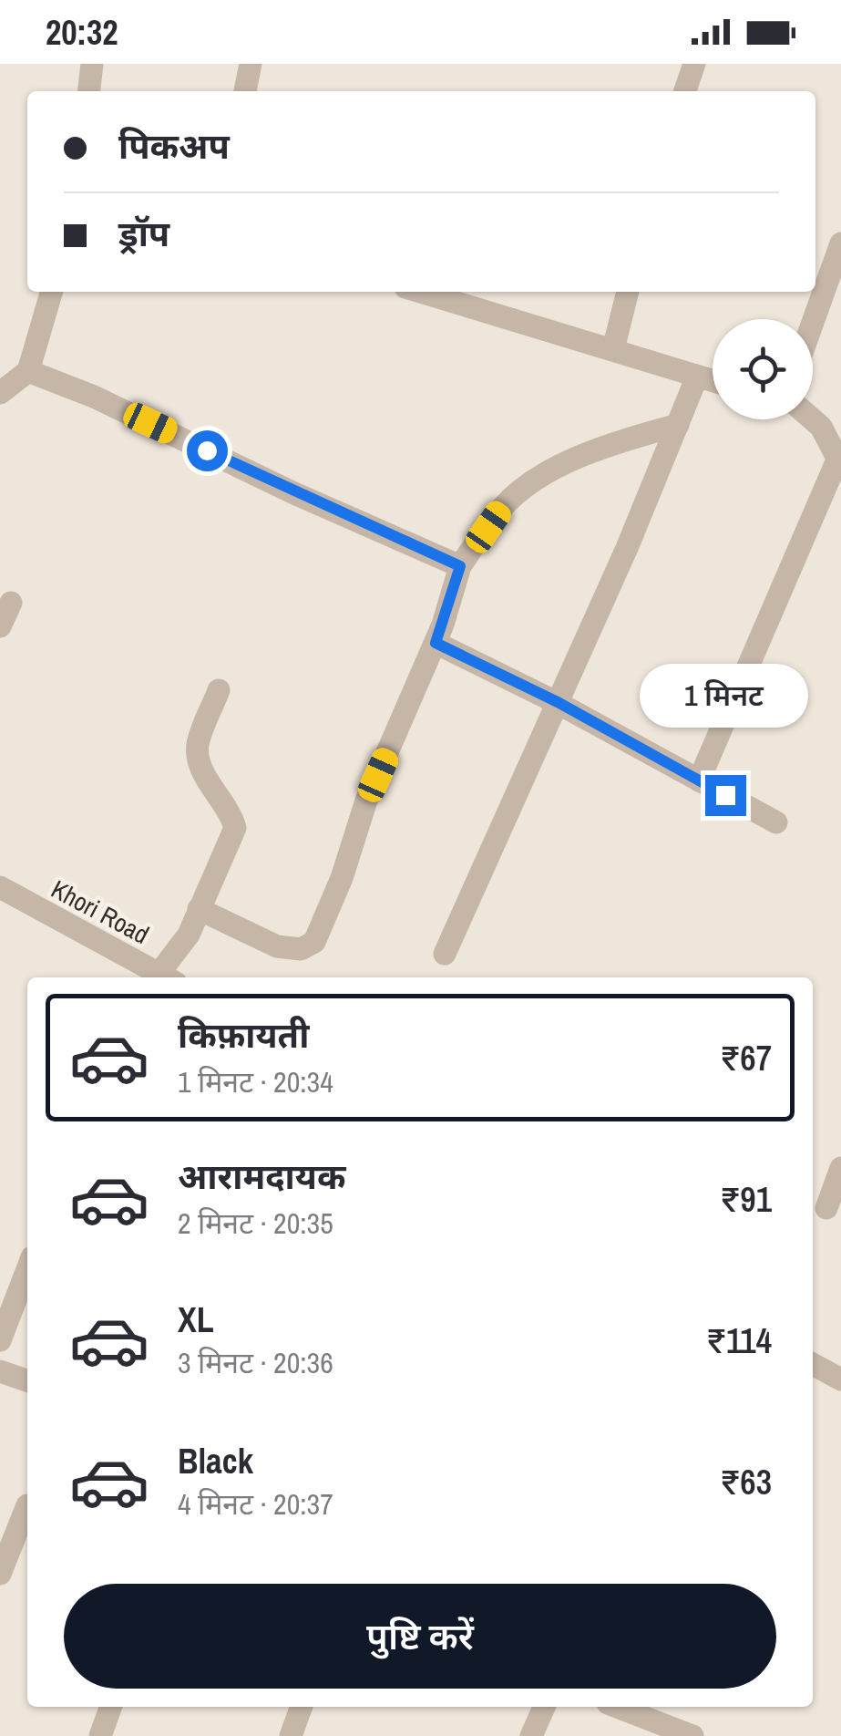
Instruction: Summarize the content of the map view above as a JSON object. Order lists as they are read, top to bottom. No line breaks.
{"streets":{"street":["Khori Road"]},"page":{"status":"20:32","banner":["पिकअप","ड्रॉप"],"bubble":"1 मिनट","list":[{"name":"किफ़ायती","note":"1 मिनट · 20:34","value":"₹67"},{"name":"आरामदायक","note":"2 मिनट · 20:35","value":"₹91"},{"name":"XL","note":"3 मिनट · 20:36","value":"₹114"},{"name":"Black","note":"4 मिनट · 20:37","value":"₹63"}],"buttons":"पुष्टि करें"}}
